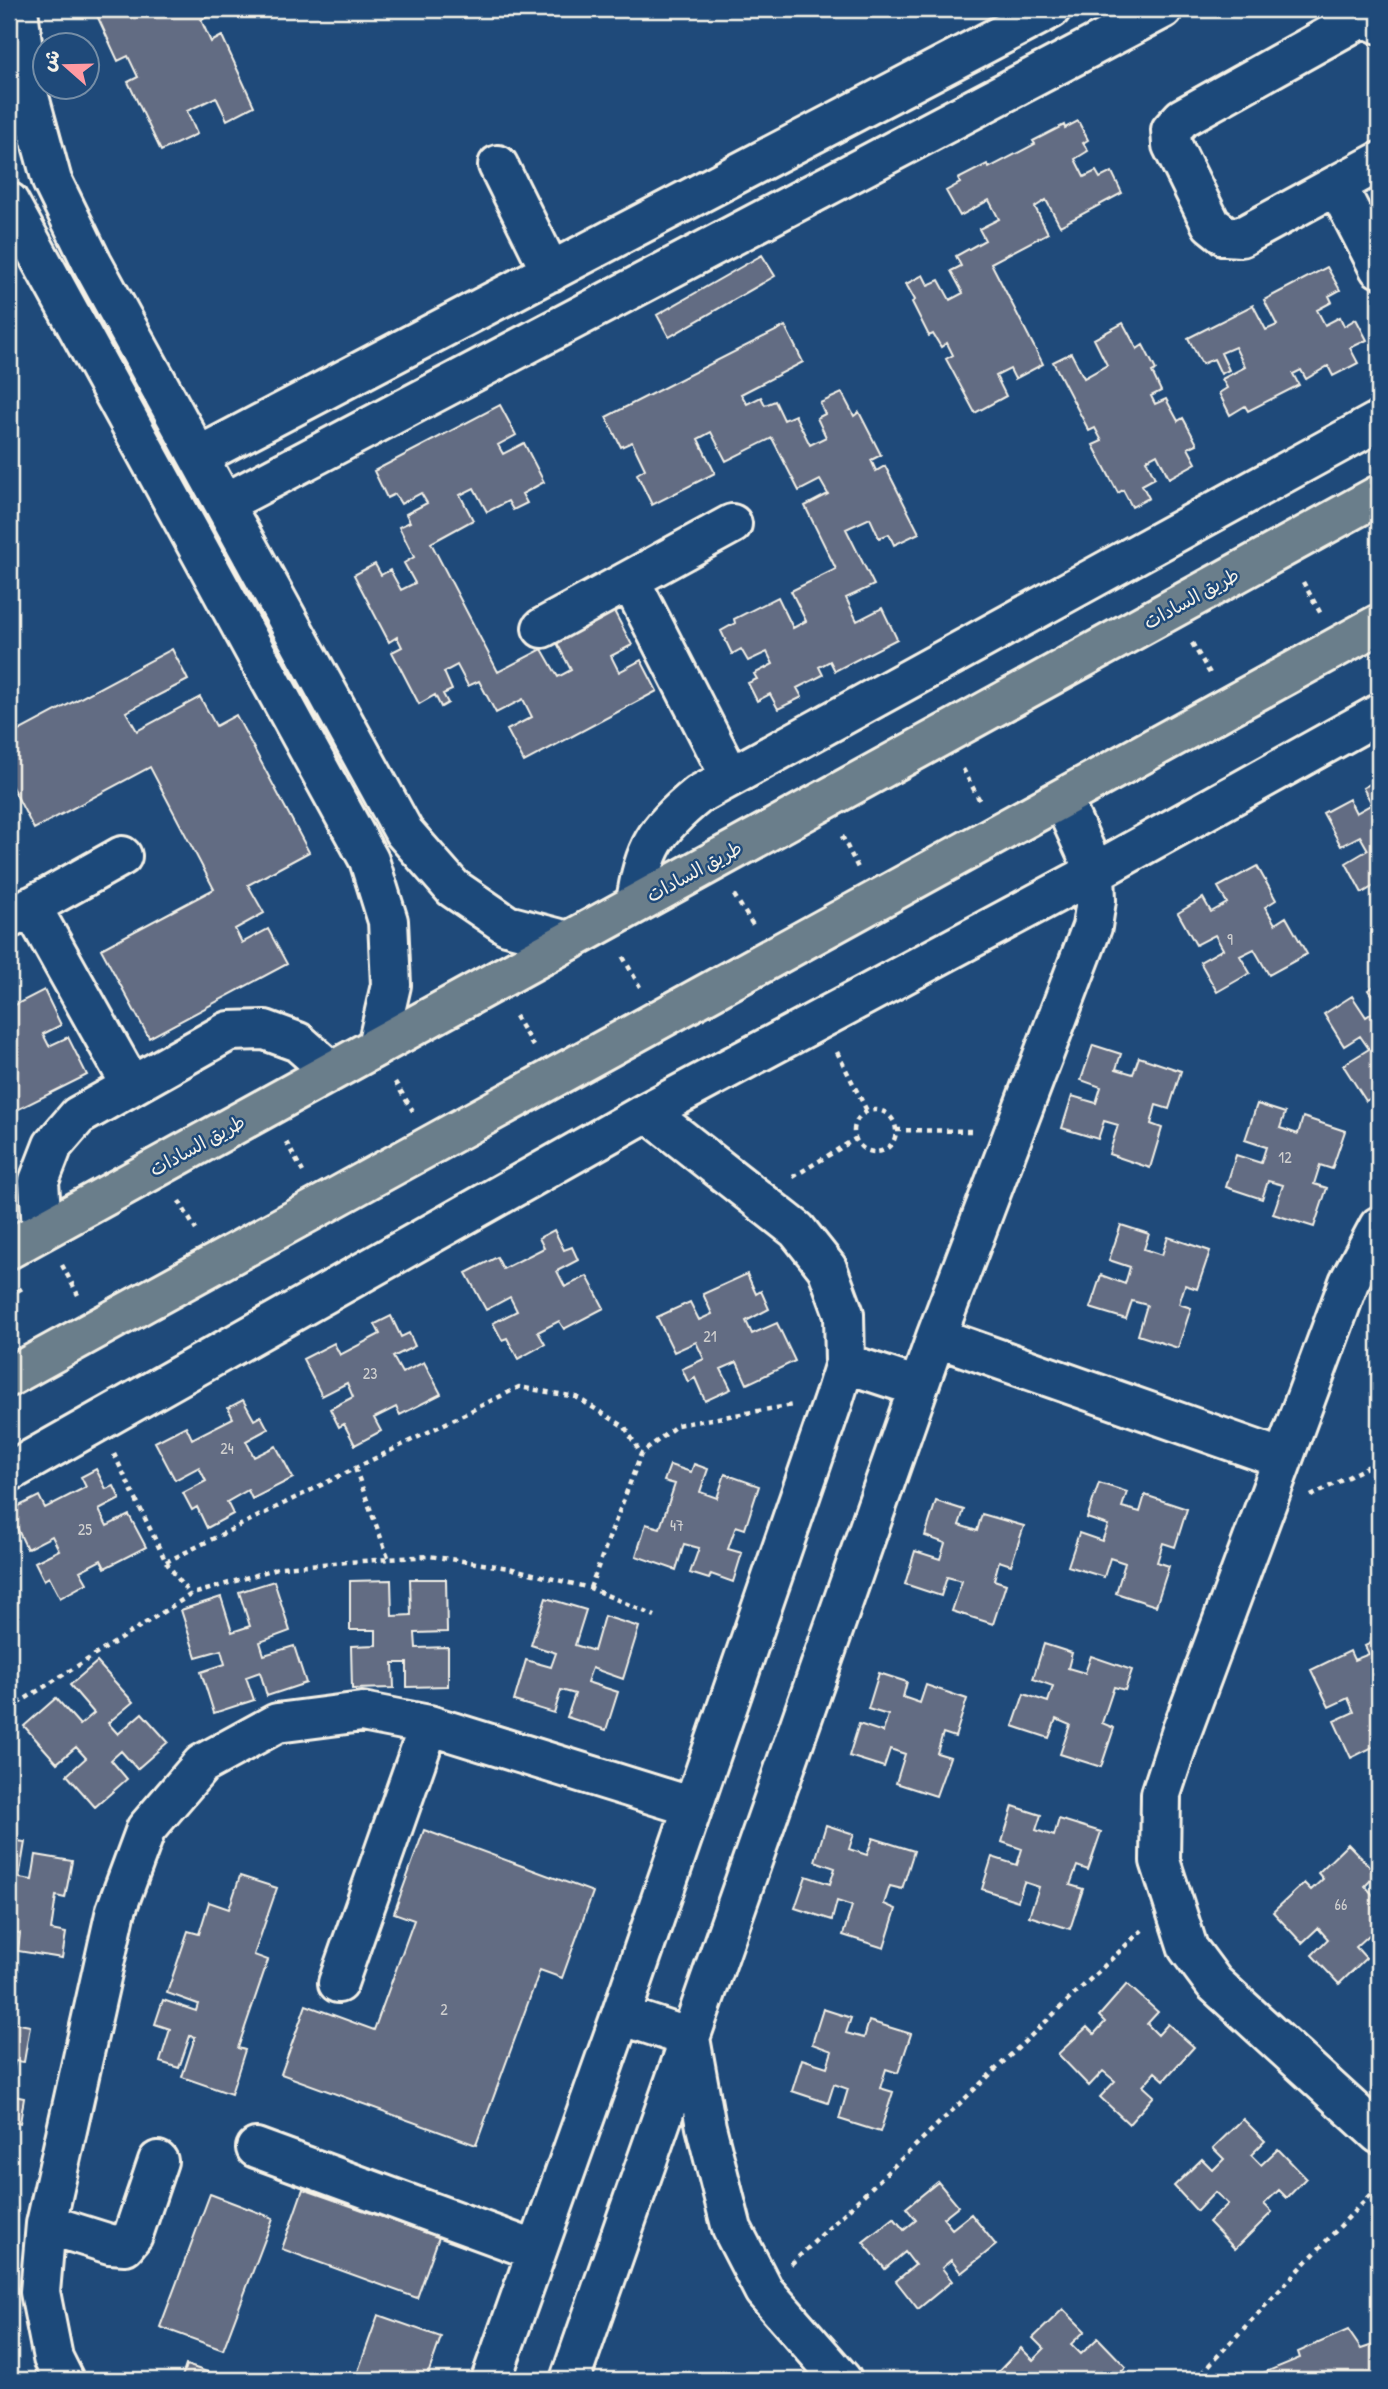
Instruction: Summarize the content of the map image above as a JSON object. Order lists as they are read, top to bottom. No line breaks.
{"streets":{"main road":["طريق السادات"]},"house_numbers":["9","12","21","23","24","47","25","66","2"],"north":"left"}
